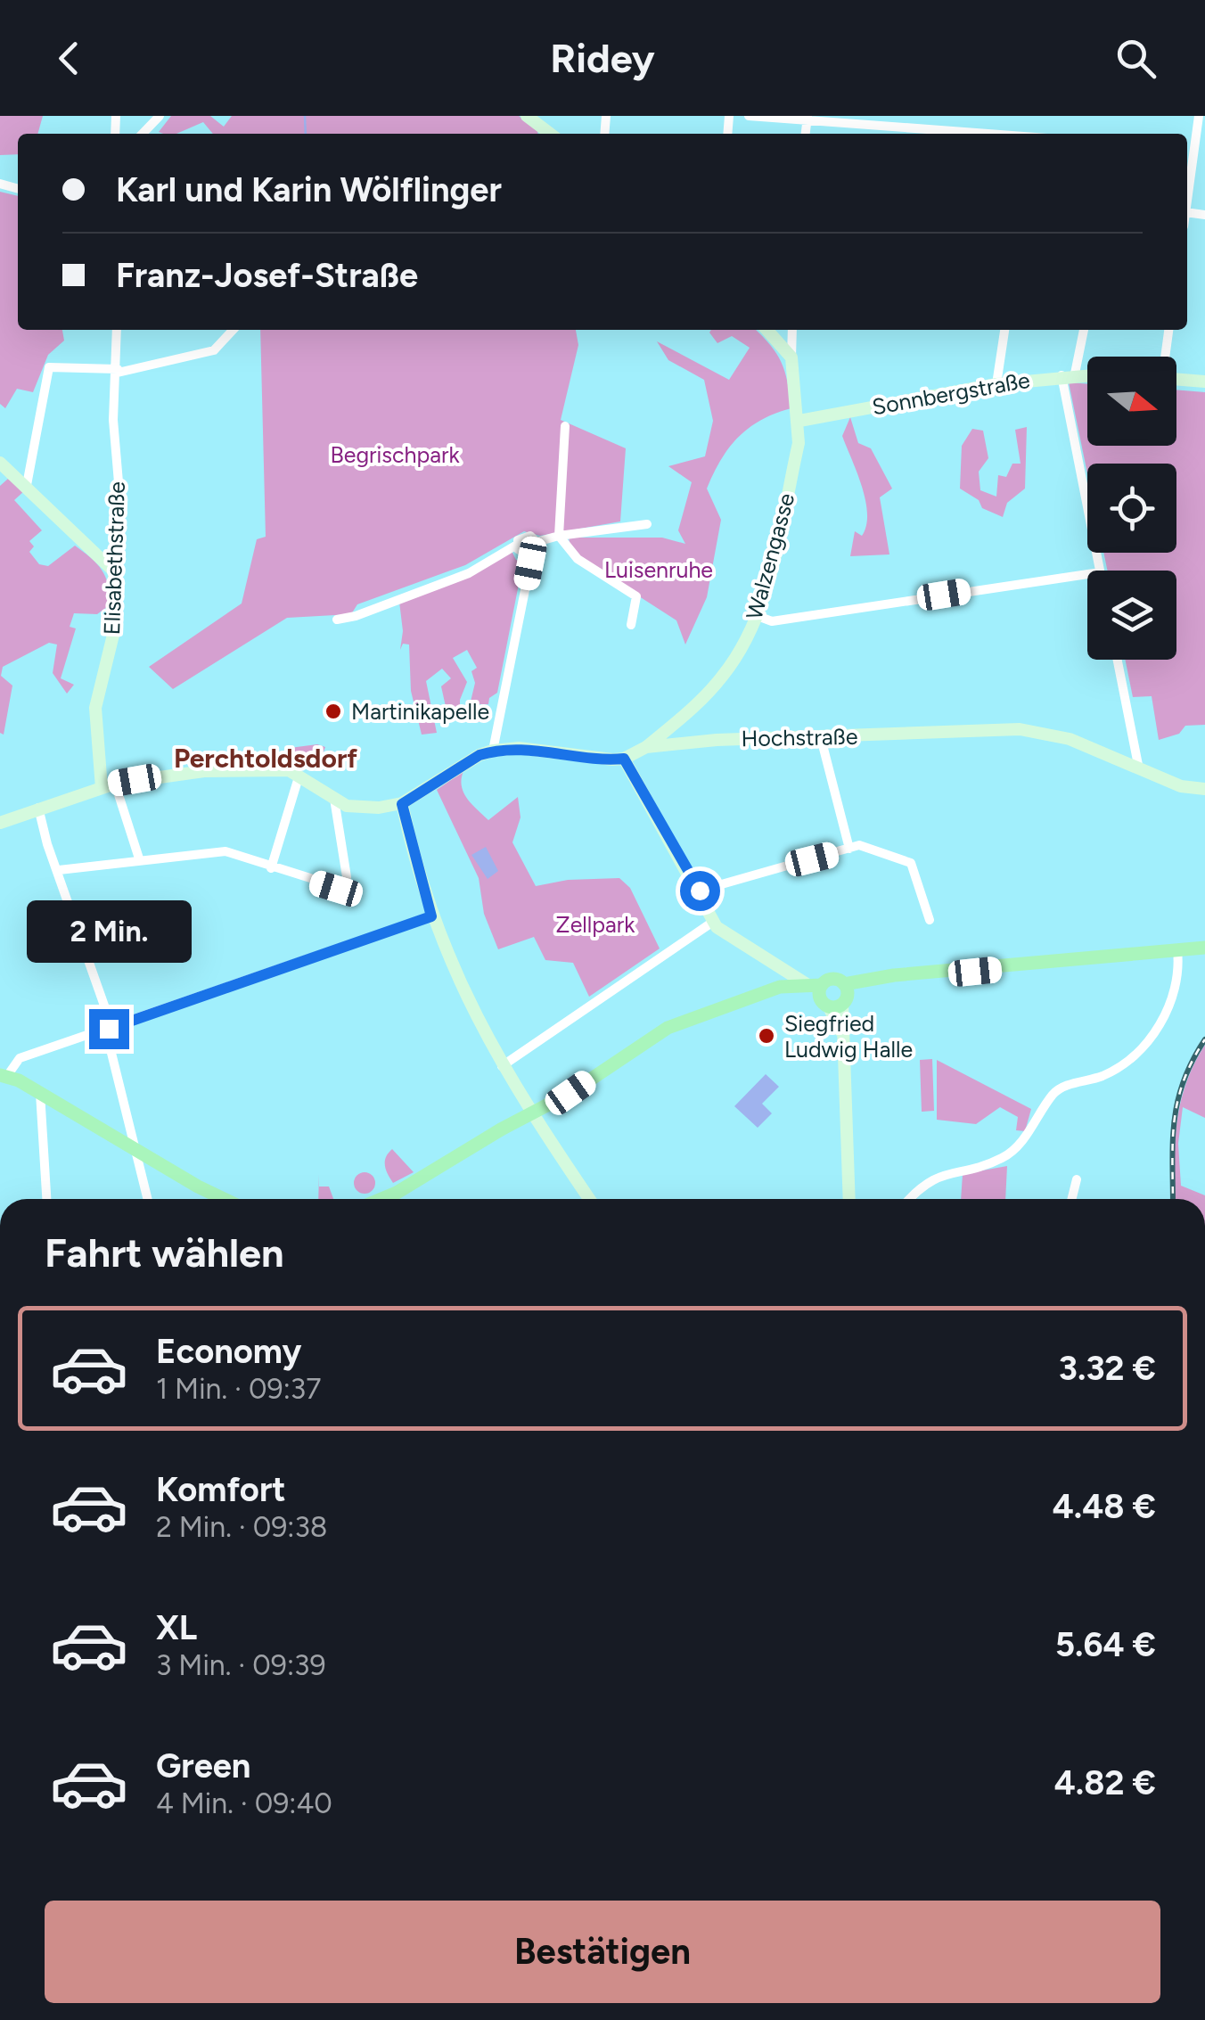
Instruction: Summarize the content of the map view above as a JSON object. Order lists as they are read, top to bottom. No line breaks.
{"streets":{"main road":["Sonnbergstraße","Walzengasse","Elisabethstraße","Hochstraße"]},"crossings":[["Sonnbergstraße","Walzengasse"],["Walzengasse","Hochstraße"]],"districts":["Perchtoldsdorf"],"parks":["Begrischpark","Luisenruhe","Zellpark"],"places":["Martinikapelle","Siegfried Ludwig Halle"],"north":"right","page":{"header":"Ridey","banner":["Karl und Karin Wölflinger","Franz-Josef-Straße"],"bubble":"2 Min.","heading":"Fahrt wählen","list":[{"name":"Economy","note":"1 Min. · 09:37","value":"3.32 €"},{"name":"Komfort","note":"2 Min. · 09:38","value":"4.48 €"},{"name":"XL","note":"3 Min. · 09:39","value":"5.64 €"},{"name":"Green","note":"4 Min. · 09:40","value":"4.82 €"}],"buttons":"Bestätigen"}}
